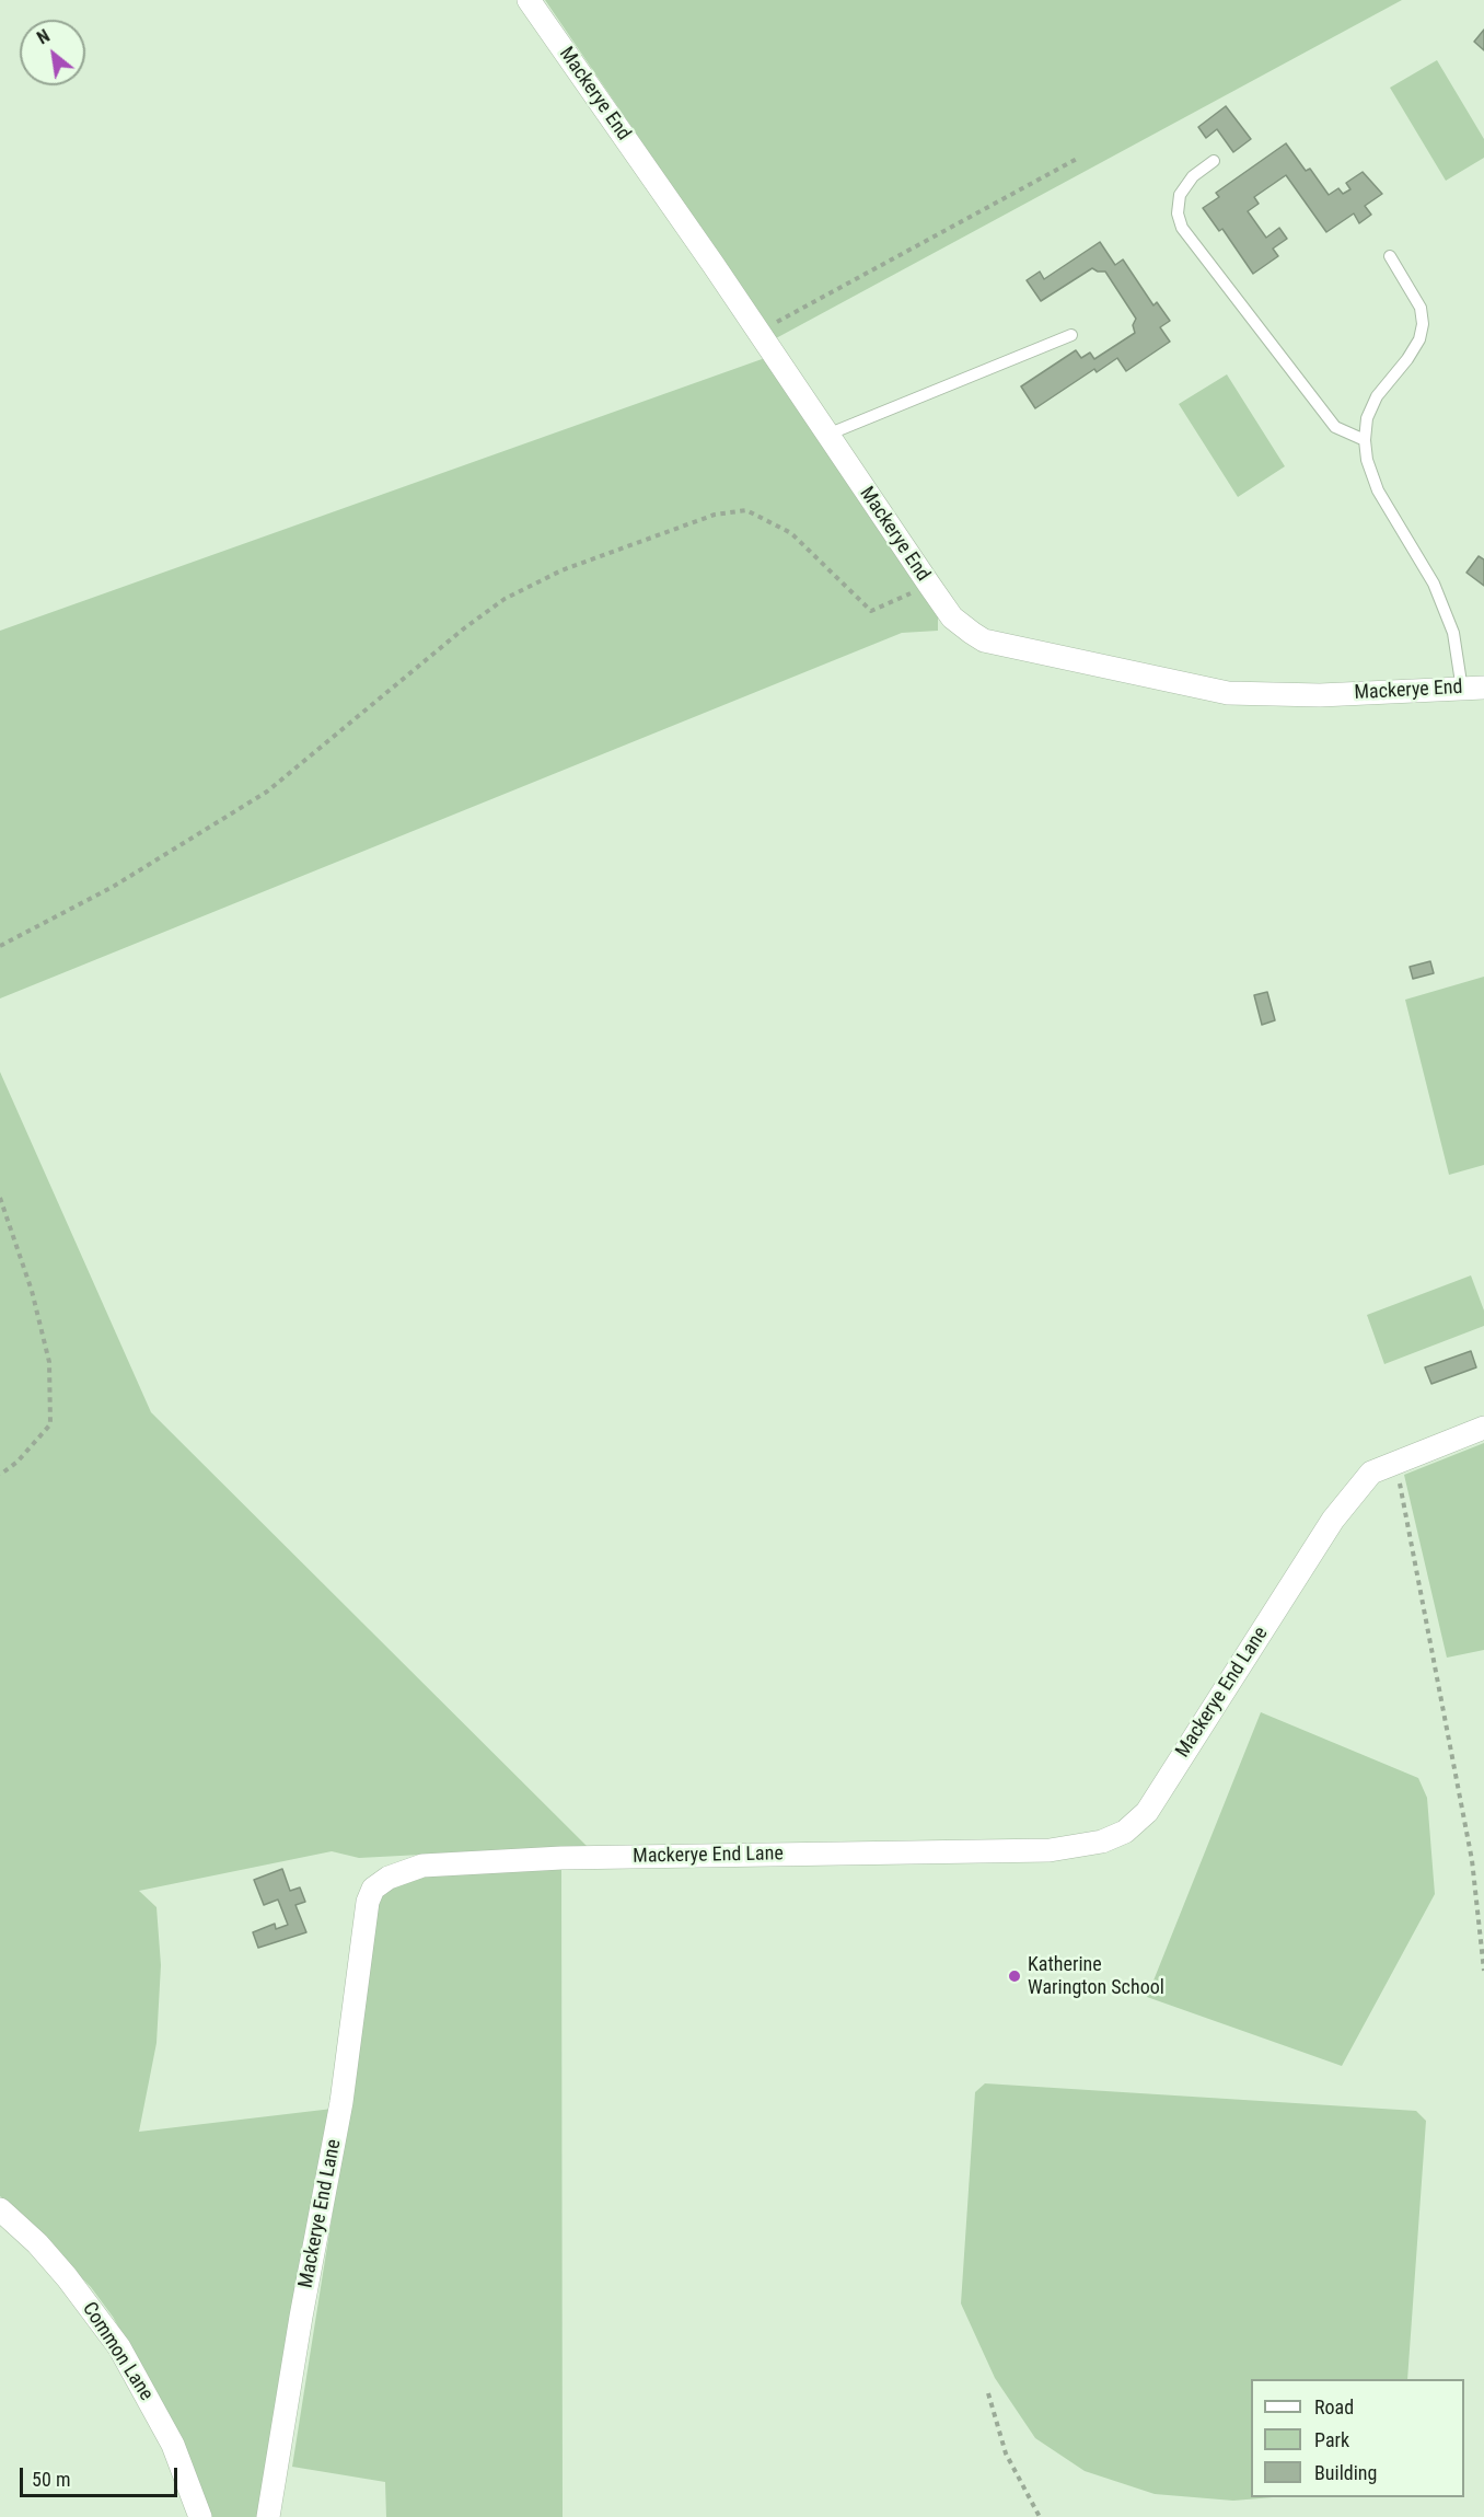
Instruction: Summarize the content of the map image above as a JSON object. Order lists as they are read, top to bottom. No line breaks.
{"streets":{"street":["Mackerye End","Mackerye End Lane","Common Lane"]},"places":["Katherine Warington School"],"legend":["Road","Park","Building"],"scale_bar":"50 m","north":"top left"}
